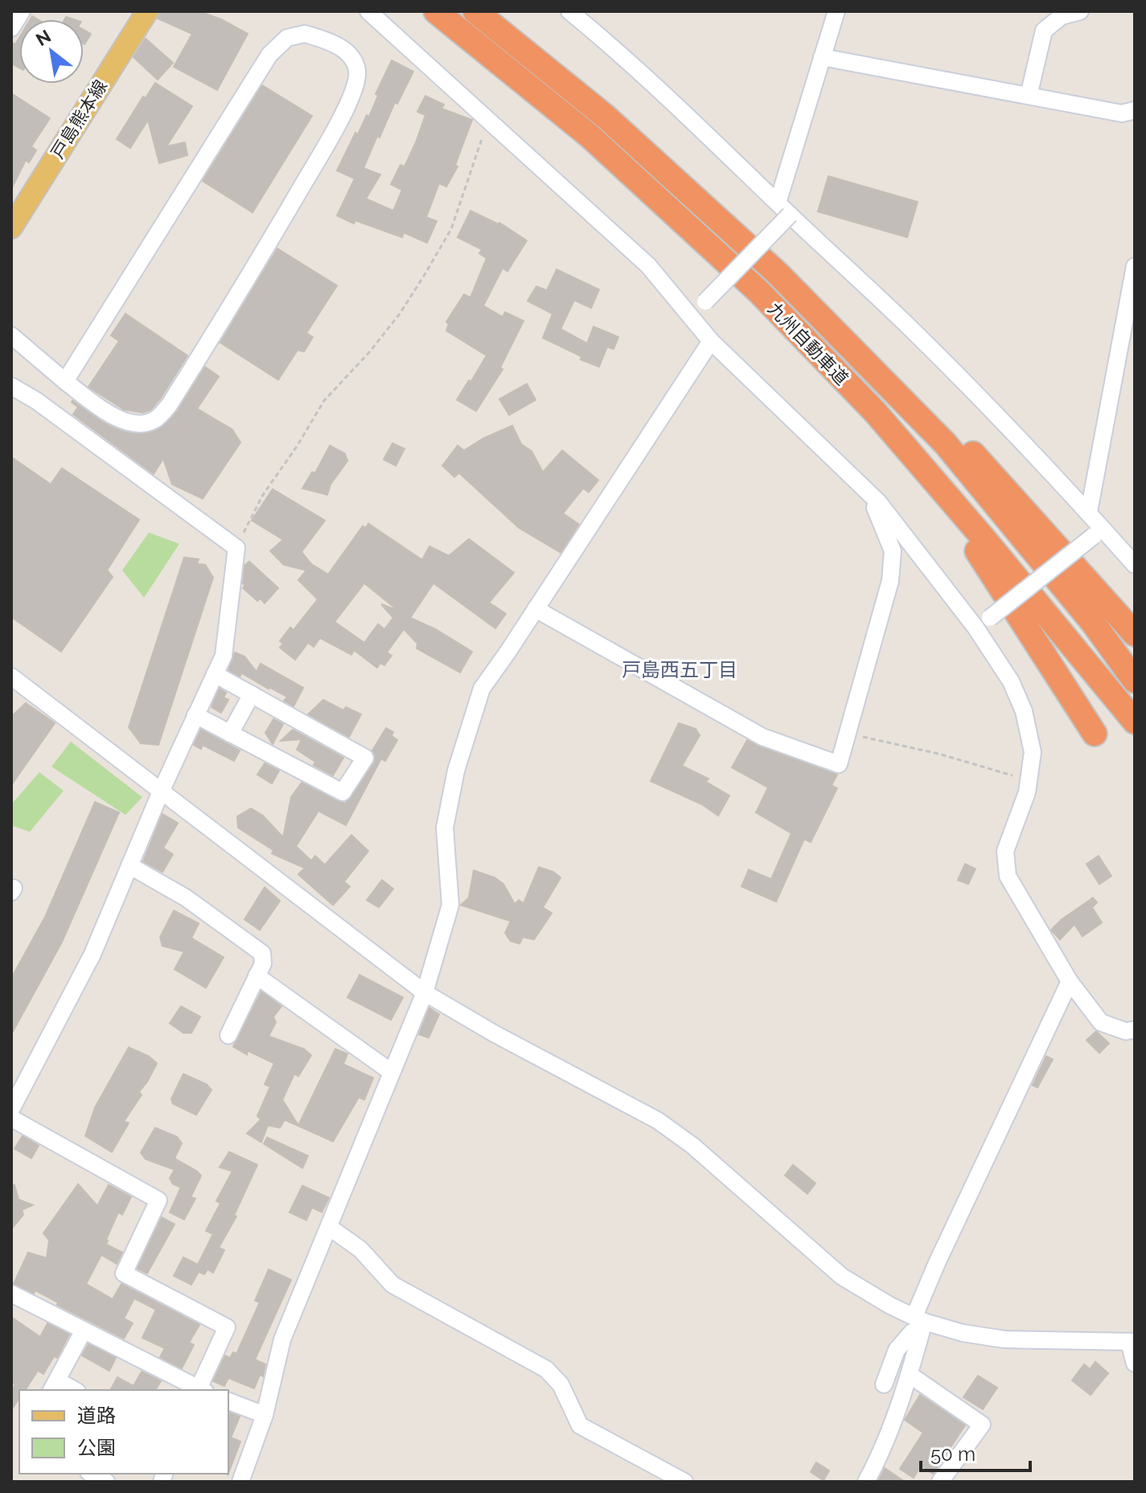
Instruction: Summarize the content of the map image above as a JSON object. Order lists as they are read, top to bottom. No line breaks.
{"streets":{"highway":["九州自動車道"],"main road":["戸島熊本線"]},"districts":["戸島西五丁目"],"legend":["道路","公園"],"scale_bar":"50 m","north":"top left"}
